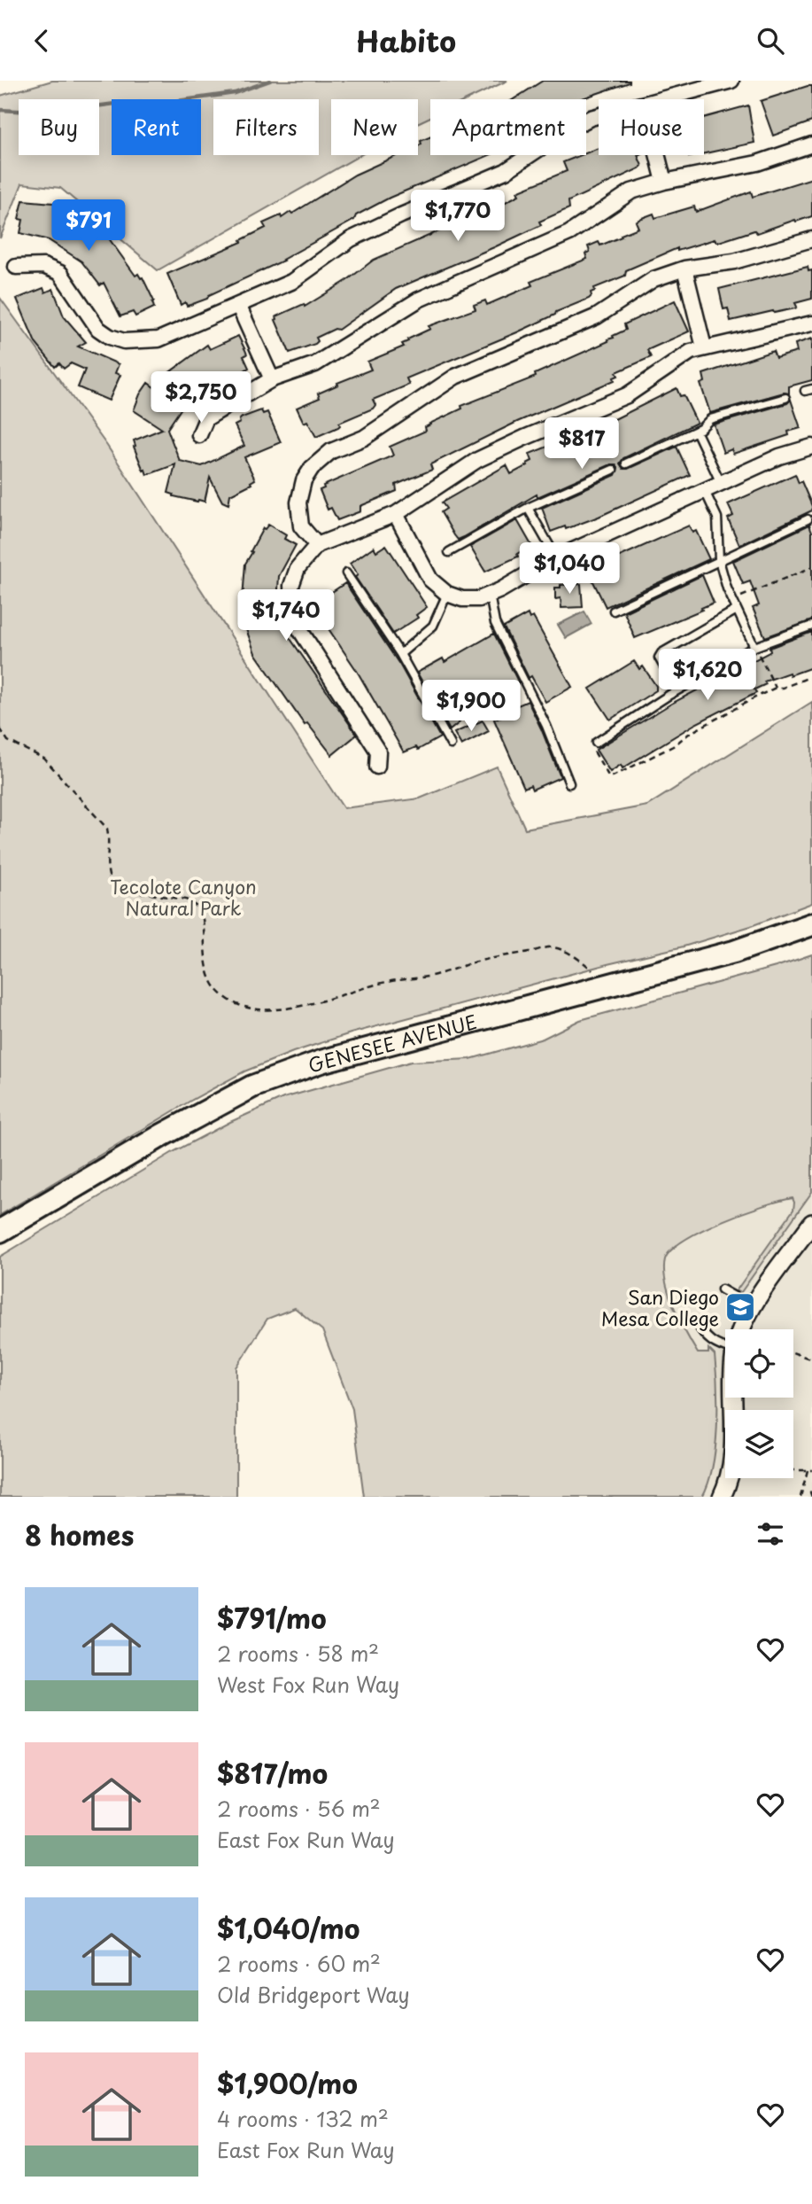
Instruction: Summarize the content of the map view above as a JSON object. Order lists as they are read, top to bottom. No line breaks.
{"streets":{"main road":["GENESEE AVENUE"]},"parks":["Tecolote Canyon Natural Park"],"places":{"school or university":["San Diego Mesa College"]},"page":{"header":"Habito","chip":["Buy","Rent","Filters","New","Apartment","House"],"price":["$1,770","$791","$2,750","$817","$1,040","$1,740","$1,620","$1,900"],"heading":"8 homes","list":[{"name":"$791/mo","note":"2 rooms · 58 m² · West Fox Run Way"},{"name":"$817/mo","note":"2 rooms · 56 m² · East Fox Run Way"},{"name":"$1,040/mo","note":"2 rooms · 60 m² · Old Bridgeport Way"},{"name":"$1,900/mo","note":"4 rooms · 132 m² · East Fox Run Way"}]}}
